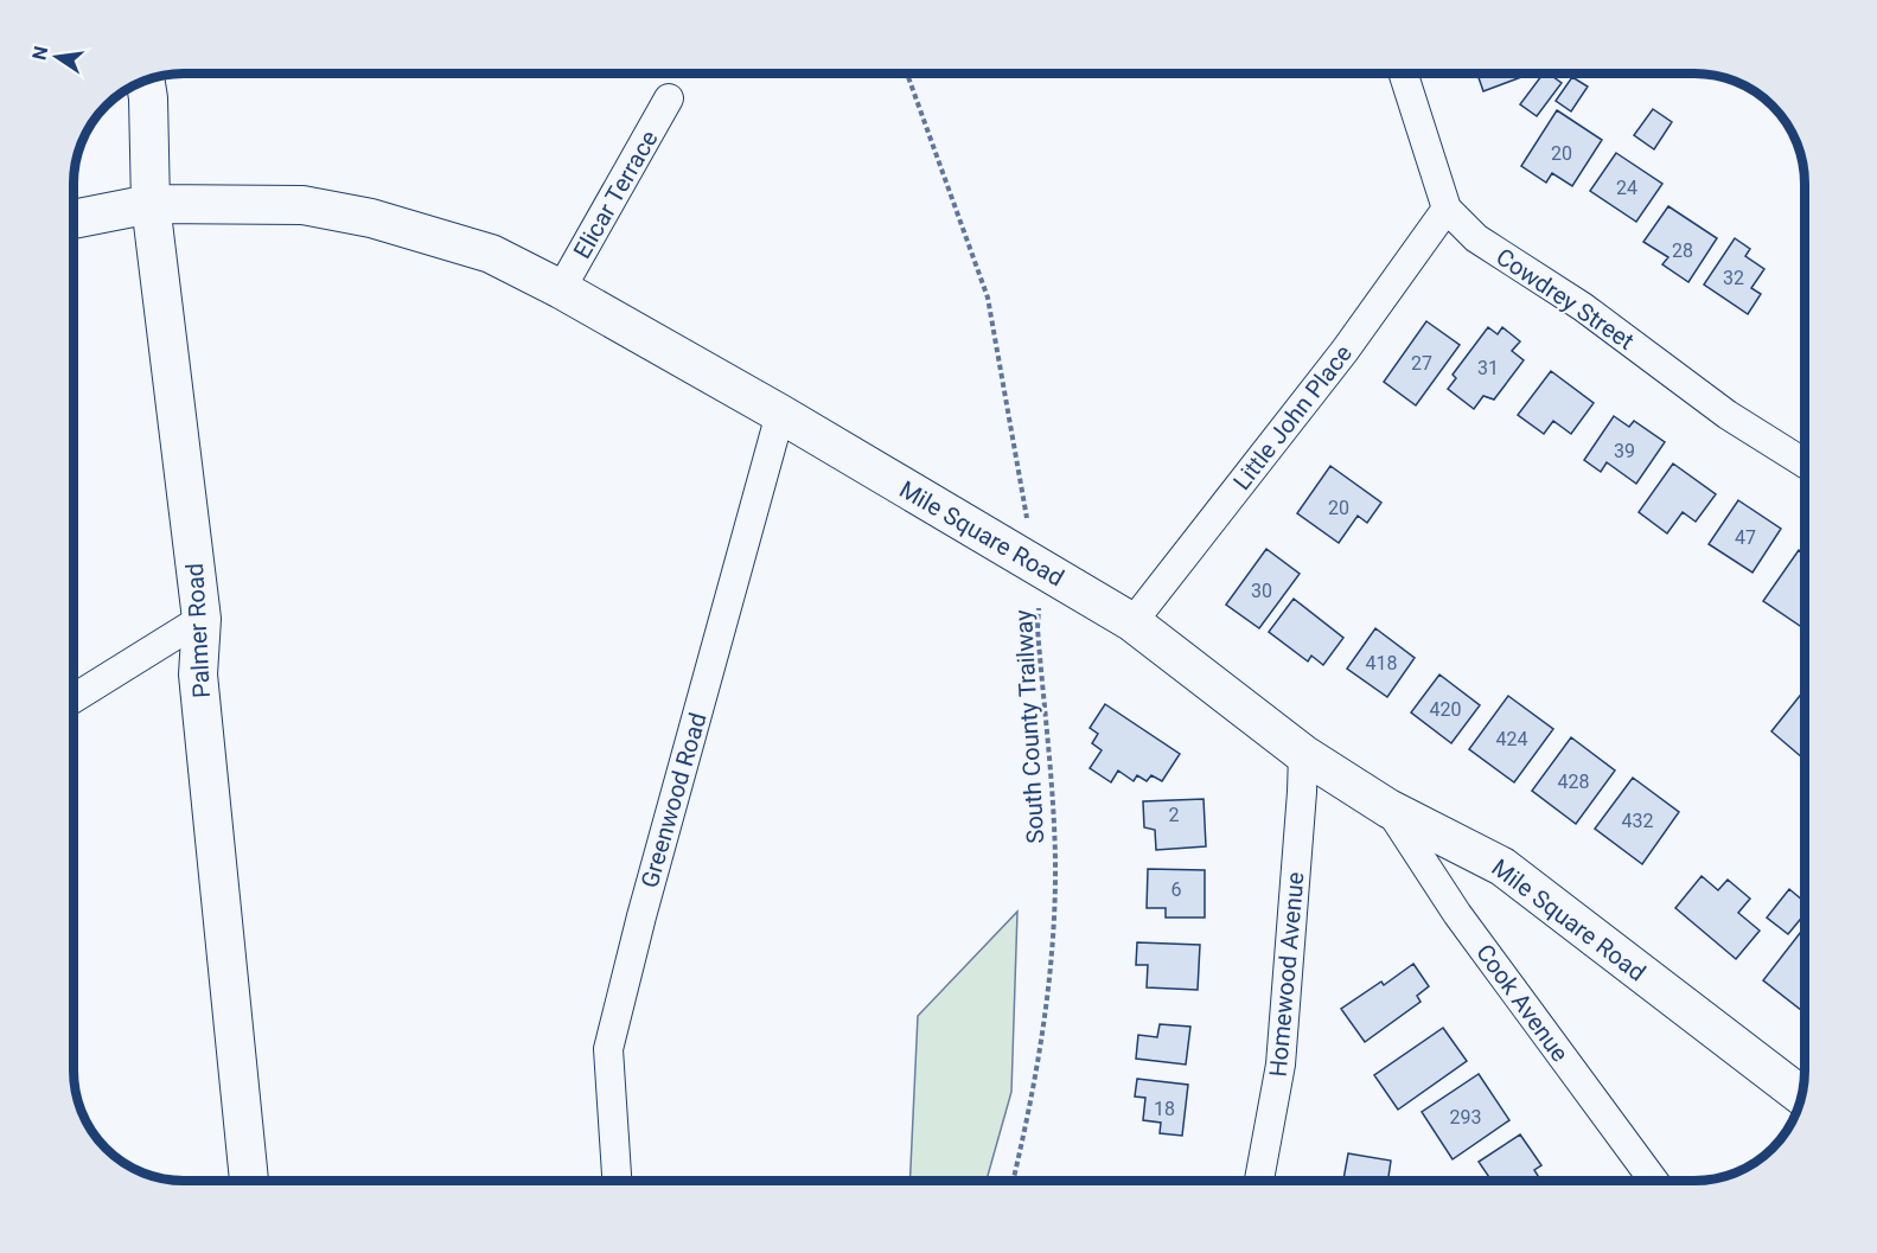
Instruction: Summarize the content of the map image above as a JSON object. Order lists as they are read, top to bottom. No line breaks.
{"streets":{"street":["Elicar Terrace","Cowdrey Street","Little John Place","Mile Square Road","Palmer Road","Greenwood Road","Homewood Avenue","Cook Avenue"],"path":["South County Trailway"]},"crossings":[["Elicar Terrace","Mile Square Road"],["Cowdrey Street","Little John Place"],["Little John Place","Mile Square Road"],["Mile Square Road","Palmer Road"],["Mile Square Road","South County Trailway"],["Mile Square Road","Greenwood Road"],["Mile Square Road","Homewood Avenue"],["Mile Square Road","Cook Avenue"]],"house_numbers":["20","24","28","32","27","31","39","20","47","30","418","420","424","428","2","432","6","18","293"],"north":"left"}
